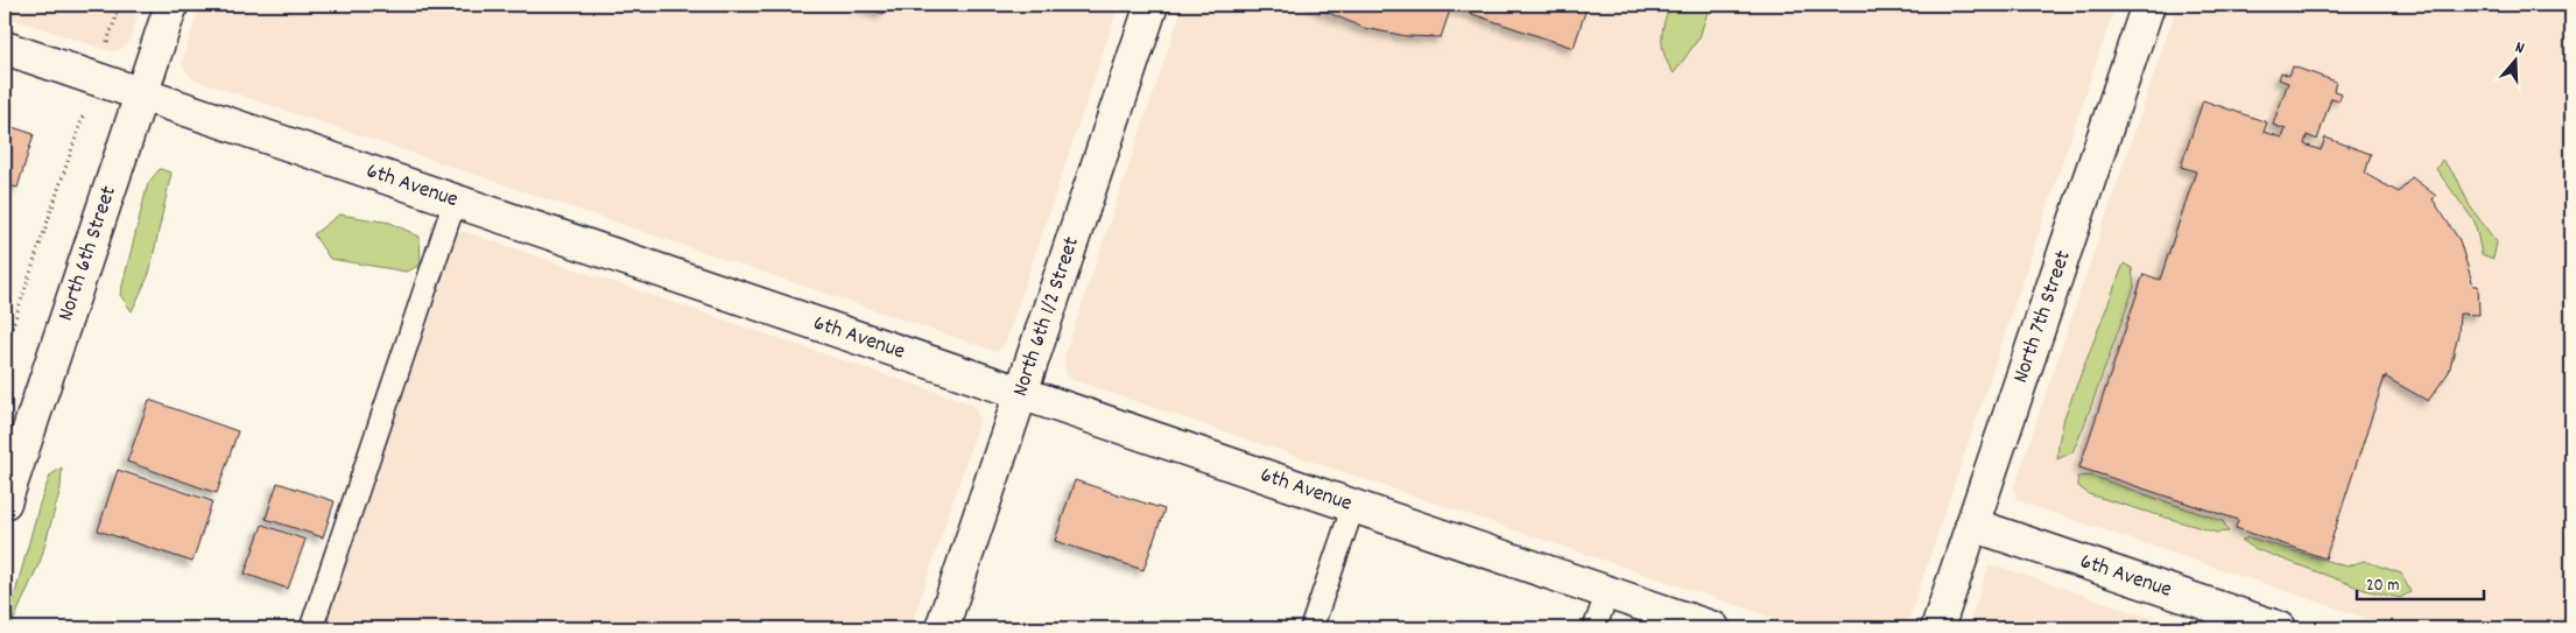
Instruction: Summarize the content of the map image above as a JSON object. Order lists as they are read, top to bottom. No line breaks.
{"streets":{"street":["6th Avenue","North 6th Street","North 7th Street","North 6th 1/2 Street"]},"crossings":[["6th Avenue","North 6th Street"],["6th Avenue","North 7th Street"],["6th Avenue","North 6th 1/2 Street"]],"scale_bar":"20 m","north":"top"}
